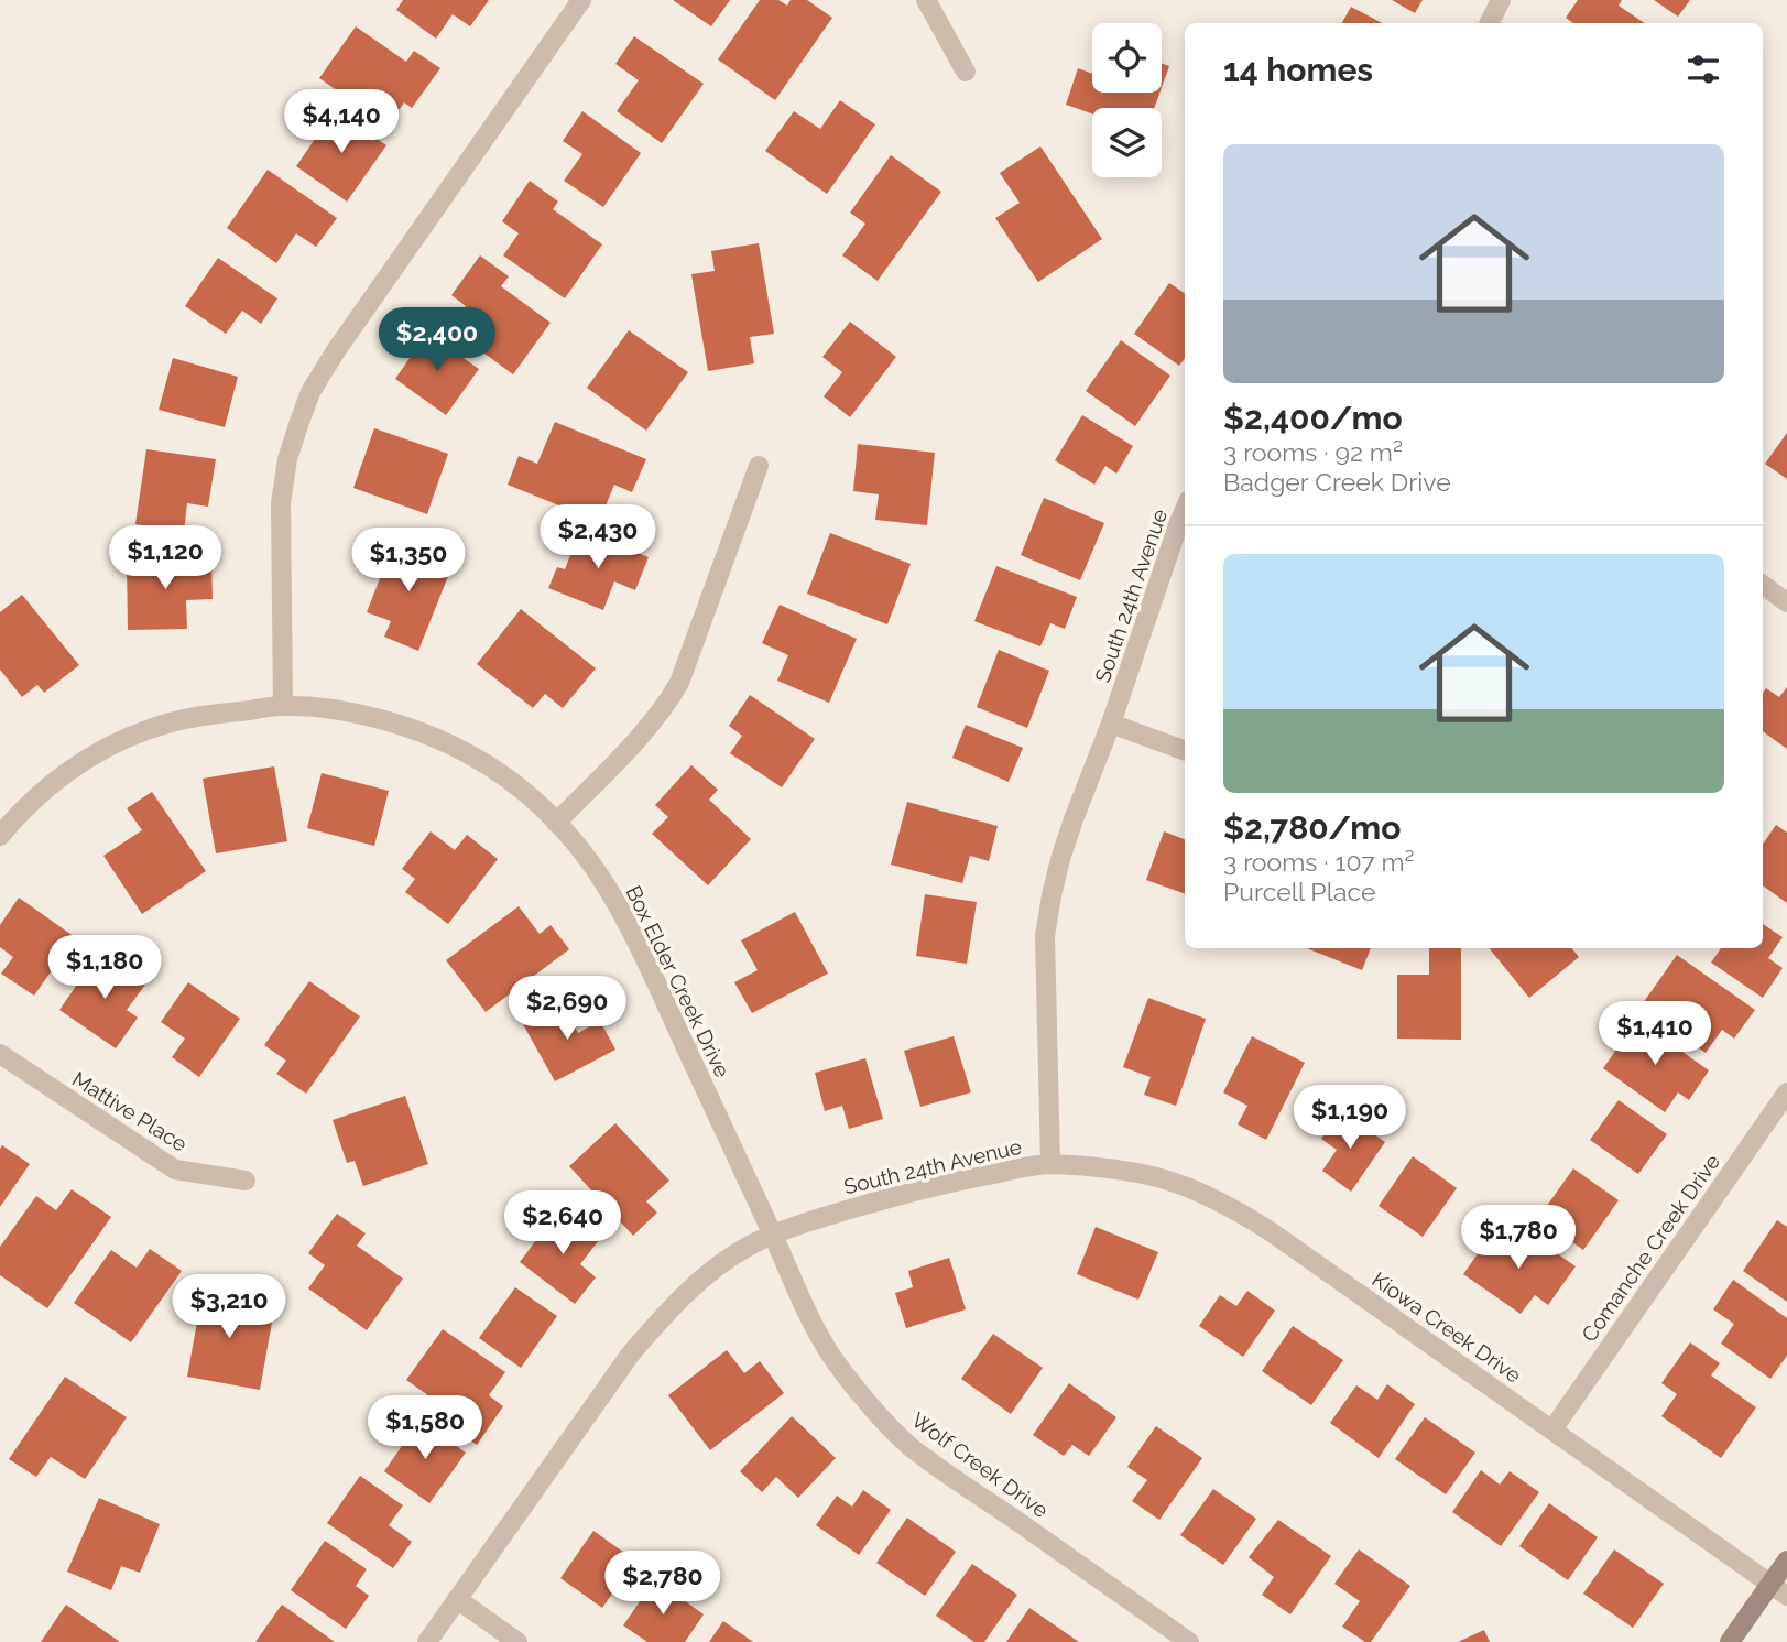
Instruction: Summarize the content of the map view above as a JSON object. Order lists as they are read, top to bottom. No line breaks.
{"streets":{"street":["South 24th Avenue","Box Elder Creek Drive","Mattive Place","Comanche Creek Drive","Kiowa Creek Drive","Wolf Creek Drive"]},"crossings":[["South 24th Avenue","Box Elder Creek Drive"],["South 24th Avenue","Kiowa Creek Drive"],["South 24th Avenue","Wolf Creek Drive"],["Box Elder Creek Drive","Wolf Creek Drive"],["Comanche Creek Drive","Kiowa Creek Drive"]],"page":{"heading":"14 homes","price":["$4,140","$2,400","$2,430","$1,120","$1,350","$1,180","$2,690","$1,410","$1,190","$2,640","$1,780","$3,210","$1,580","$2,780"],"list":[{"name":"$2,400/mo","note":"3 rooms · 92 m² · Badger Creek Drive"},{"name":"$2,780/mo","note":"3 rooms · 107 m² · Purcell Place"}]}}
